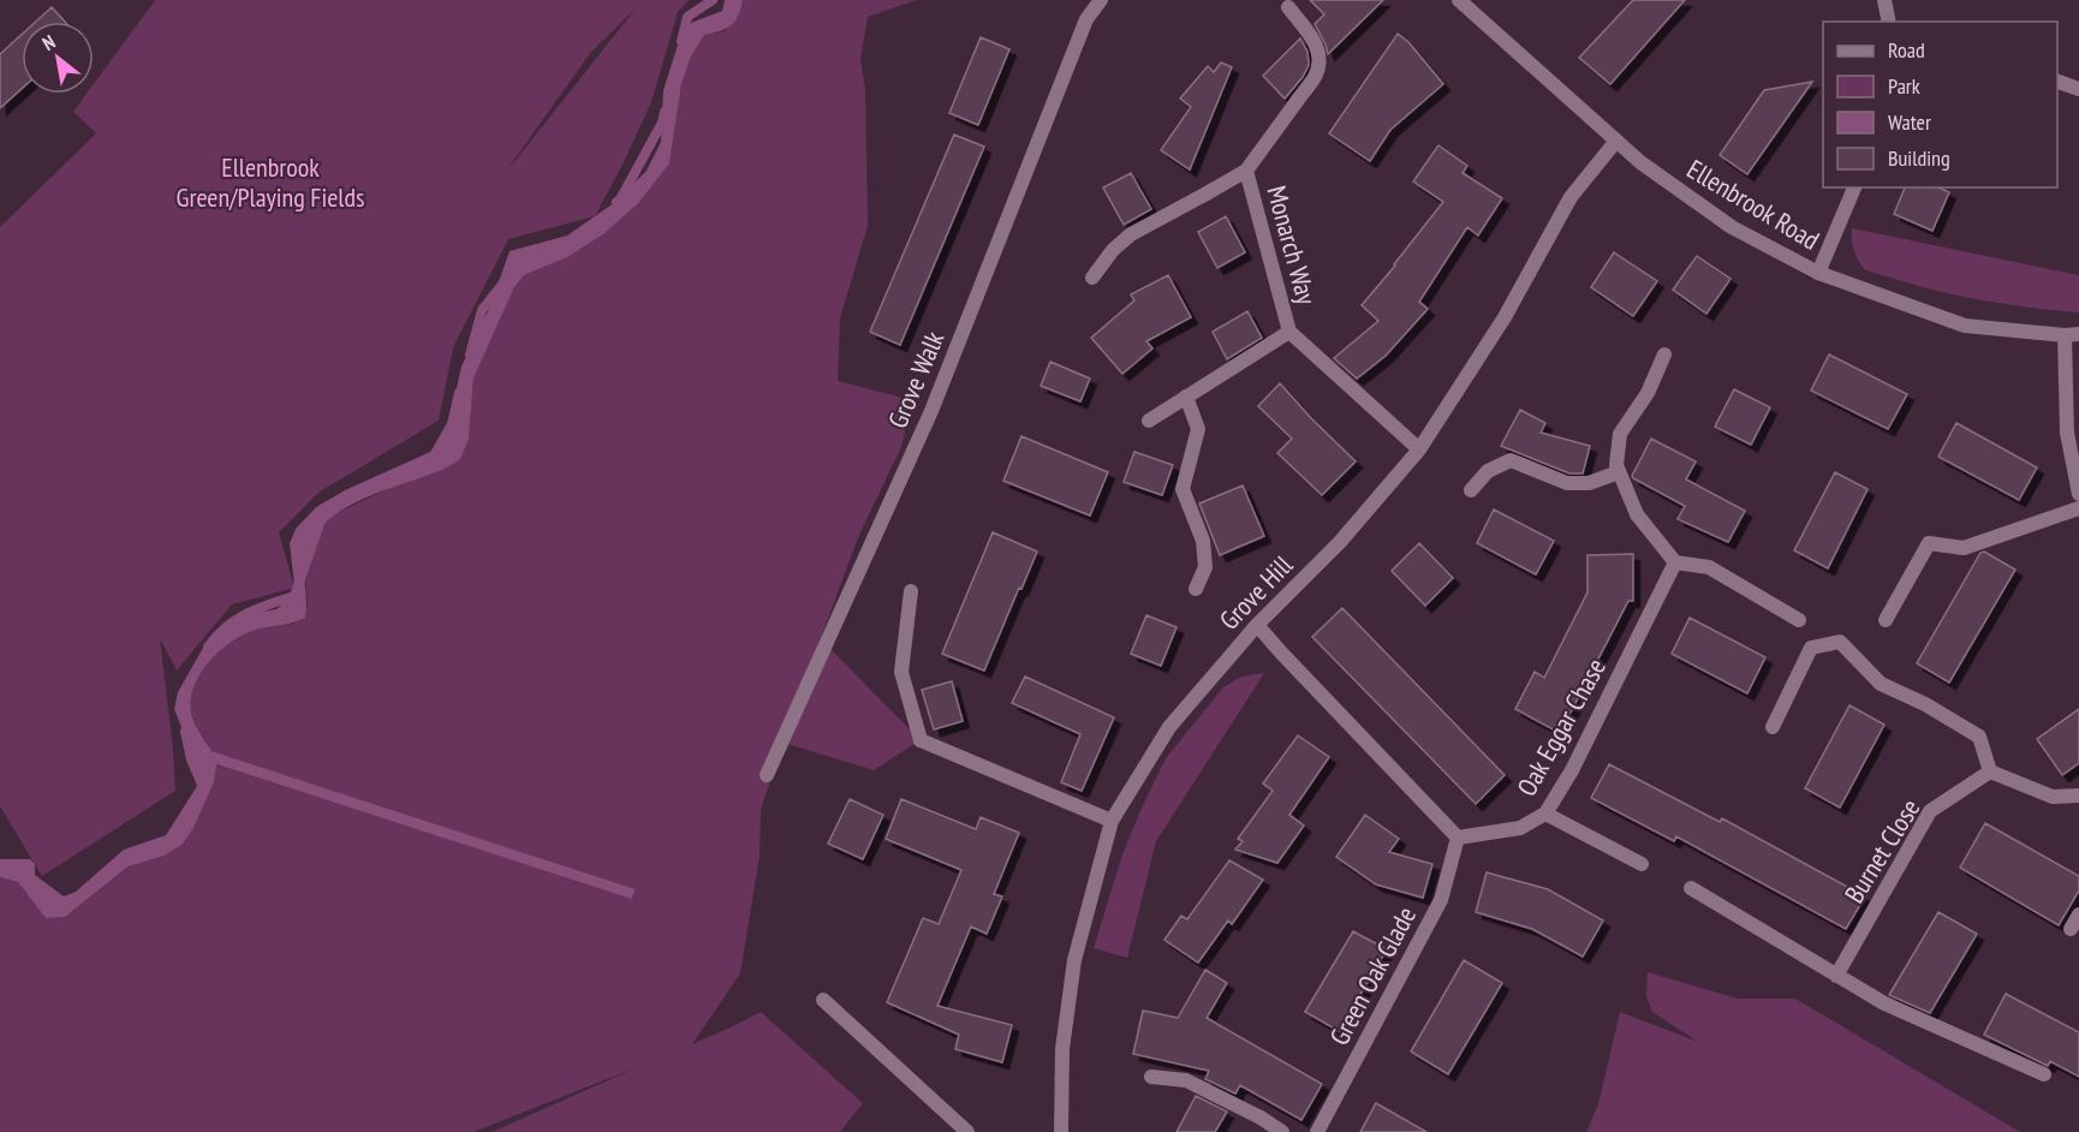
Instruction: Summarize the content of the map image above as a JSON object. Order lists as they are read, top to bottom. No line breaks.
{"streets":{"street":["Ellenbrook Road","Monarch Way","Grove Walk","Grove Hill","Oak Eggar Chase","Burnet Close","Green Oak Glade"]},"crossings":[["Ellenbrook Road","Grove Hill"],["Monarch Way","Grove Hill"],["Oak Eggar Chase","Green Oak Glade"]],"parks":["Ellenbrook Green/Playing Fields"],"legend":["Road","Park","Water","Building"],"north":"top left"}
